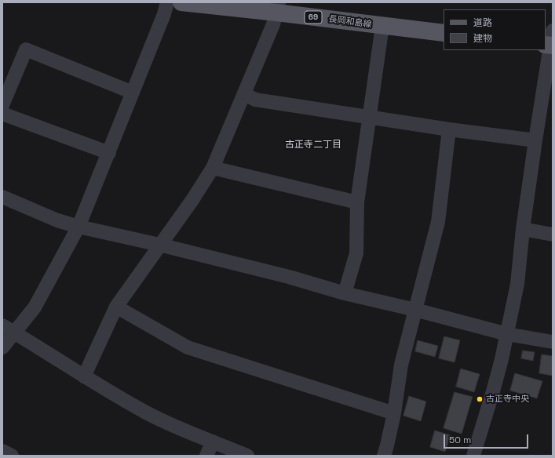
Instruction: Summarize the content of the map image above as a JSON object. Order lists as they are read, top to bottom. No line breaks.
{"streets":{"main road":["69","長岡和島線"]},"districts":["古正寺二丁目"],"places":["古正寺中央"],"legend":["道路","建物"],"scale_bar":"50 m"}
